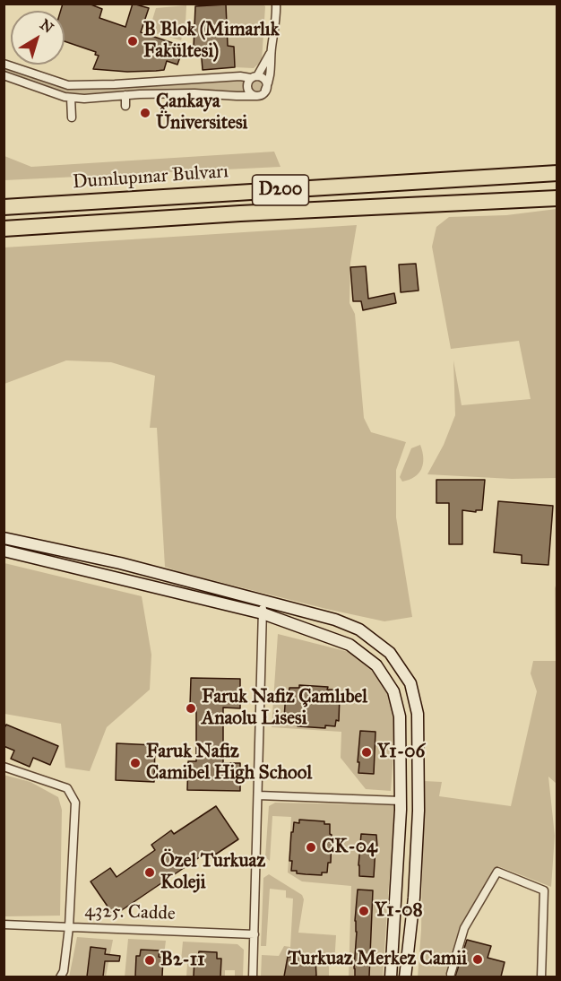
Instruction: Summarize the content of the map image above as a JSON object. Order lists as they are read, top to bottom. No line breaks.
{"streets":{"highway":["Dumlupınar Bulvarı","D200"],"street":["4325. Cadde"]},"places":["B Blok (Mimarlık Fakültesi)","Çankaya Üniversitesi","Faruk Nafiz Çamlıbel Anaolu Lisesi","Y1-06","Faruk Nafiz Camibel High School","CK-04","Özel Turkuaz Koleji","Y1-08","Turkuaz Merkez Camii","B2-11"],"north":"top right"}
